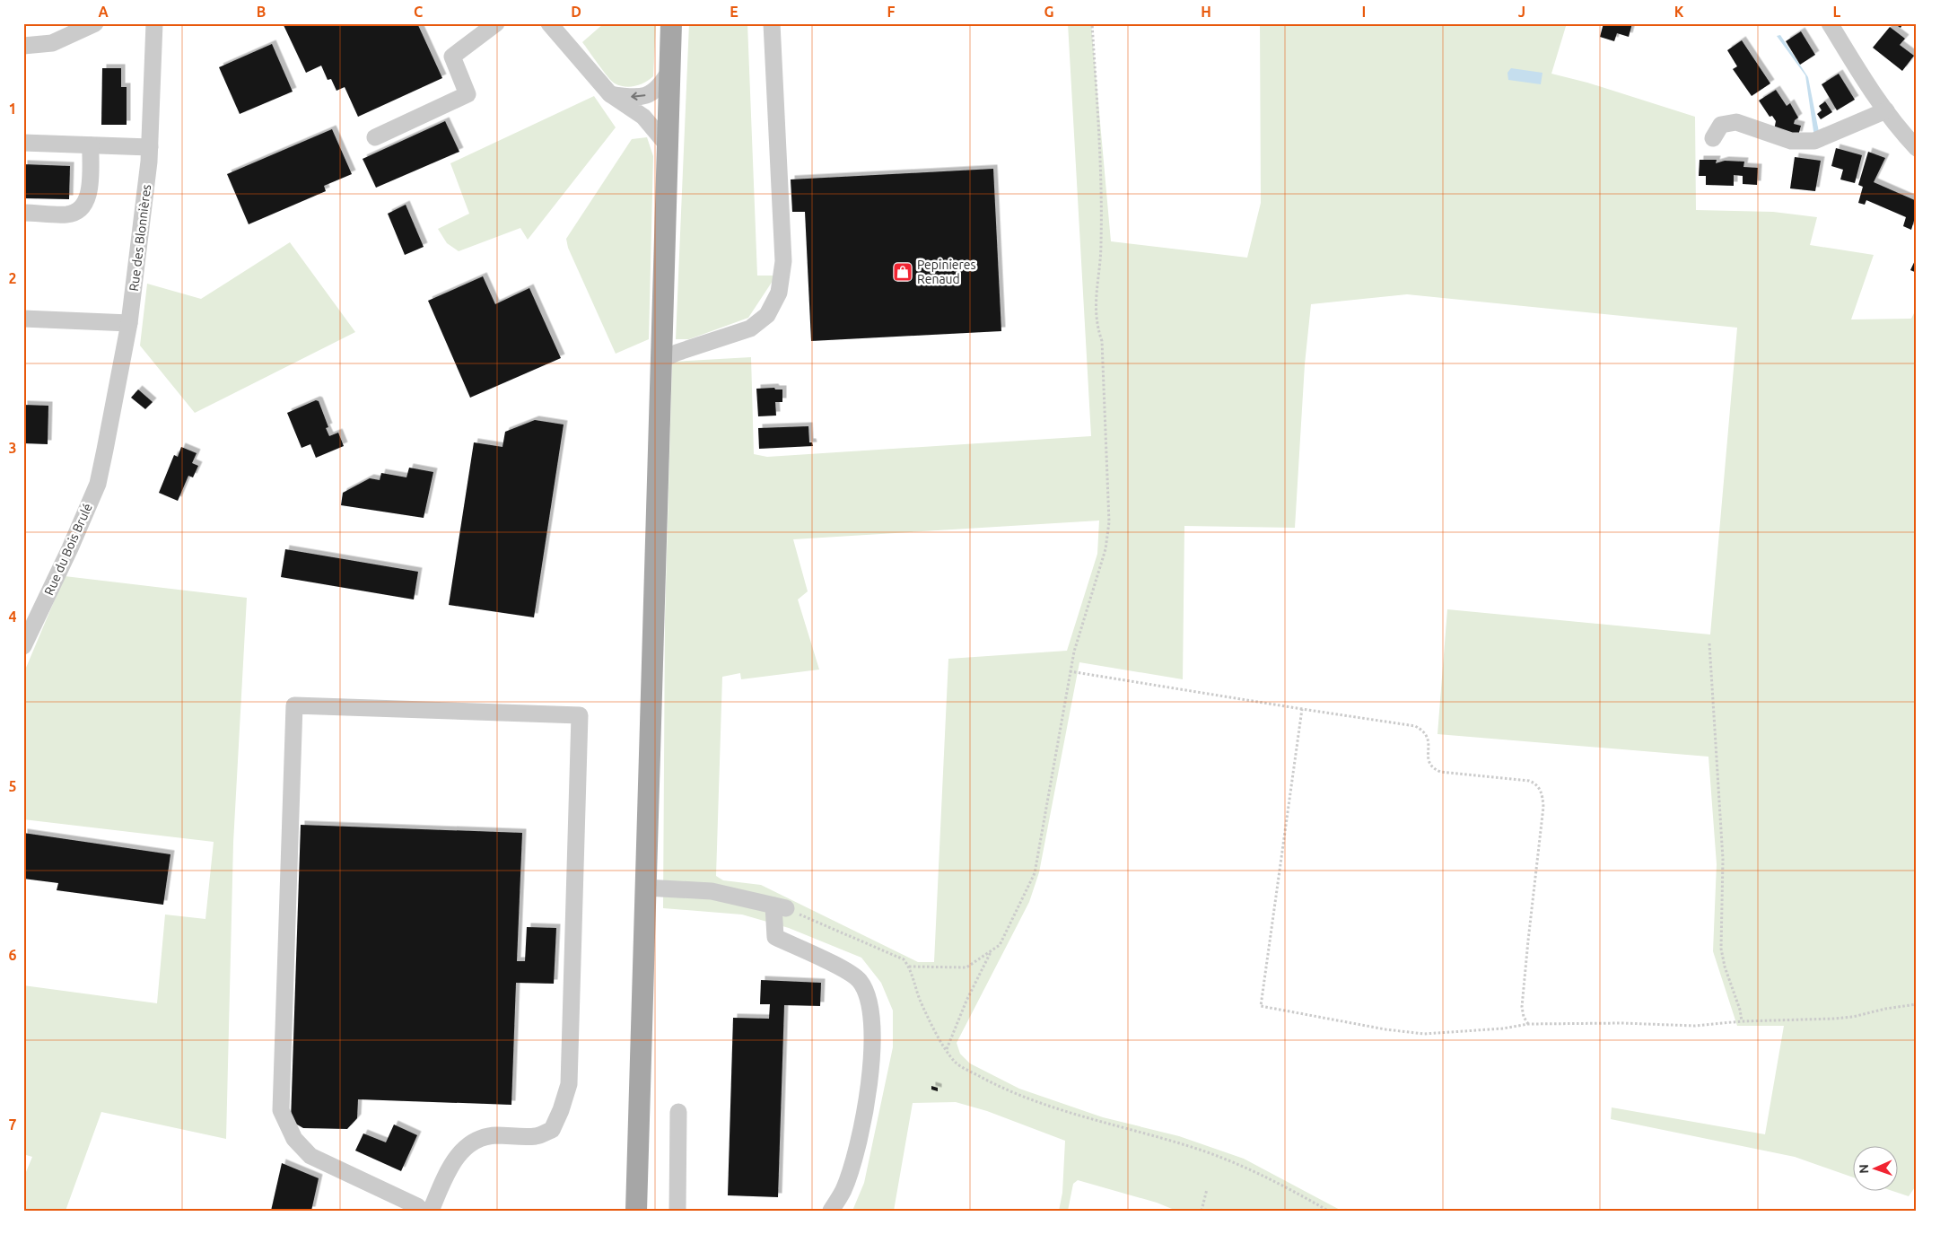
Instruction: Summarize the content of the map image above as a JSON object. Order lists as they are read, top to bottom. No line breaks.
{"streets":{"street":["Rue des Blonnières","Rue du Bois Brulé"]},"crossings":[["Rue des Blonnières","Rue du Bois Brulé"]],"places":{"shop":["Pepinieres Renaud"]},"north":"left","grid":{"columns":["A","B","C","D","E","F","G","H","I","J","K","L"],"rows":["1","2","3","4","5","6","7"]}}
